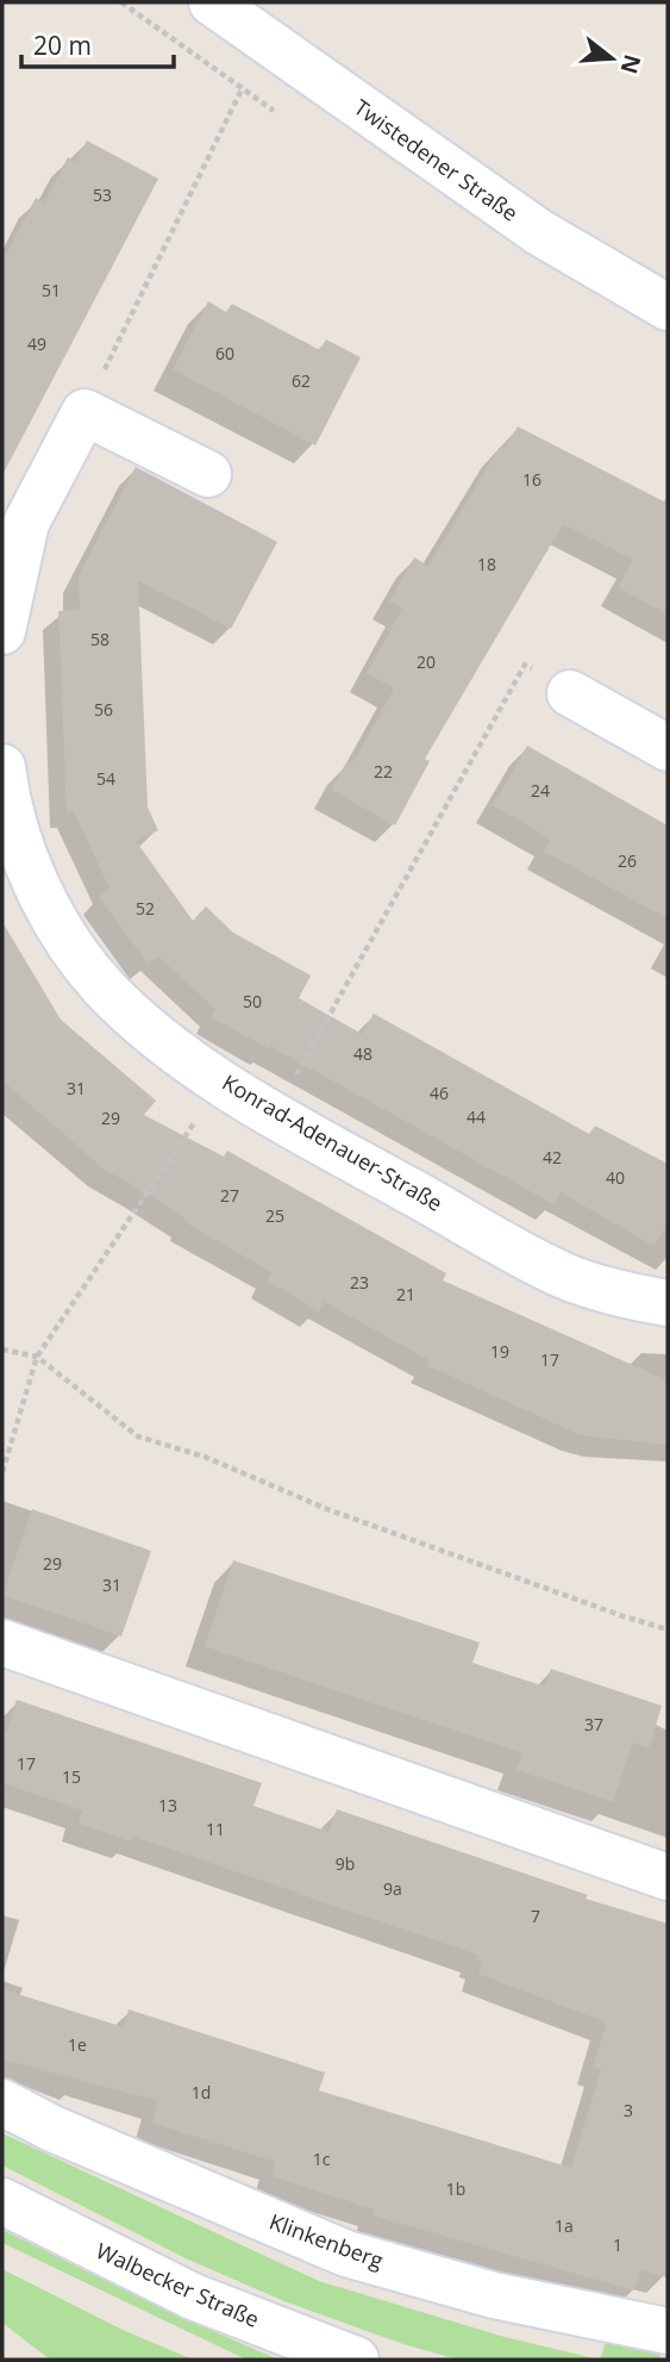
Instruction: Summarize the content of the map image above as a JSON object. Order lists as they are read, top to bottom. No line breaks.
{"streets":{"street":["Twistedener Straße","Konrad-Adenauer-Straße","Klinkenberg","Walbecker Straße"]},"house_numbers":["53","51","49","60","62","16","18","58","20","56","22","54","24","26","52","50","48","31","46","44","29","42","40","27","25","23","21","19","17","29","31","37","17","15","13","11","9b","9a","7","1e","1d","3","1c","1b","1a","1"],"scale_bar":"20 m","north":"right"}
